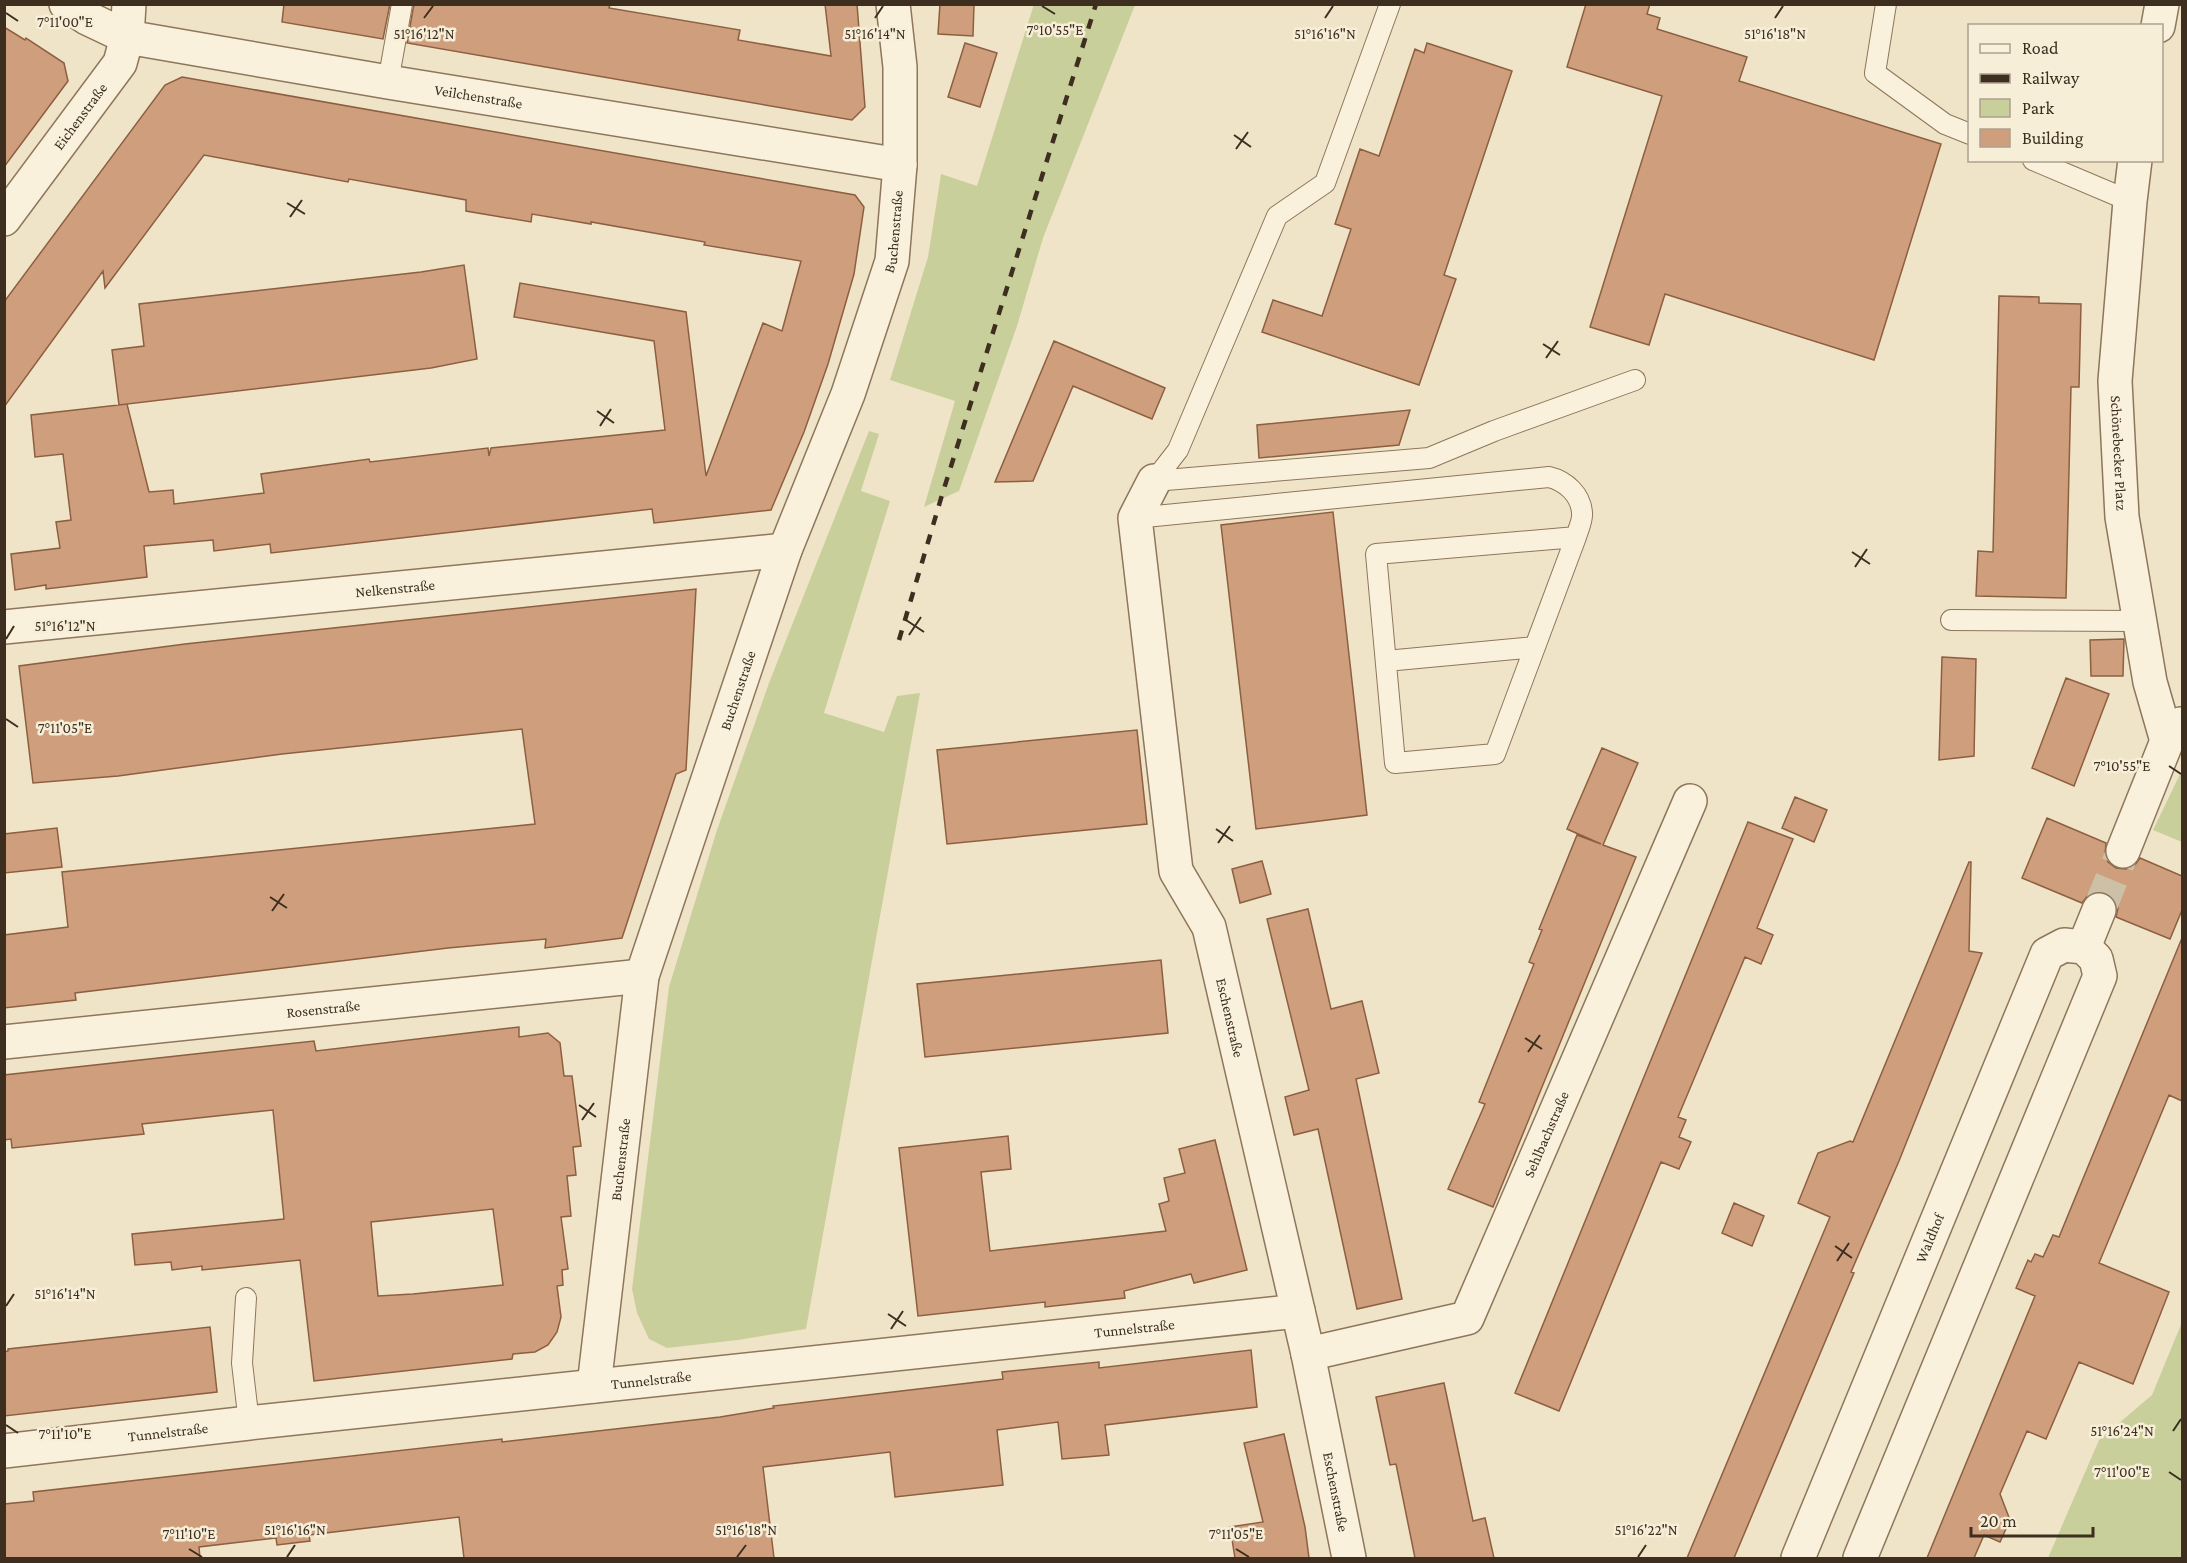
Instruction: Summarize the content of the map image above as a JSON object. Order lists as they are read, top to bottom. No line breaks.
{"streets":{"street":["Veilchenstraße","Eichenstraße","Buchenstraße","Schönebecker Platz","Nelkenstraße","Rosenstraße","Eschenstraße","Sehlbachstraße","Waldhof","Tunnelstraße"]},"crossings":[["Veilchenstraße","Eichenstraße"],["Veilchenstraße","Buchenstraße"],["Buchenstraße","Nelkenstraße"],["Buchenstraße","Rosenstraße"],["Buchenstraße","Tunnelstraße"],["Eschenstraße","Sehlbachstraße"],["Eschenstraße","Tunnelstraße"]],"legend":["Road","Railway","Park","Building"],"scale_bar":"20 m","coordinates":["7°11'00\"E","7°10'55\"E","51°16'12\"N","51°16'14\"N","51°16'16\"N","51°16'18\"N","7°11'05\"E","51°16'24\"N","7°11'10\"E","51°16'22\"N"]}
